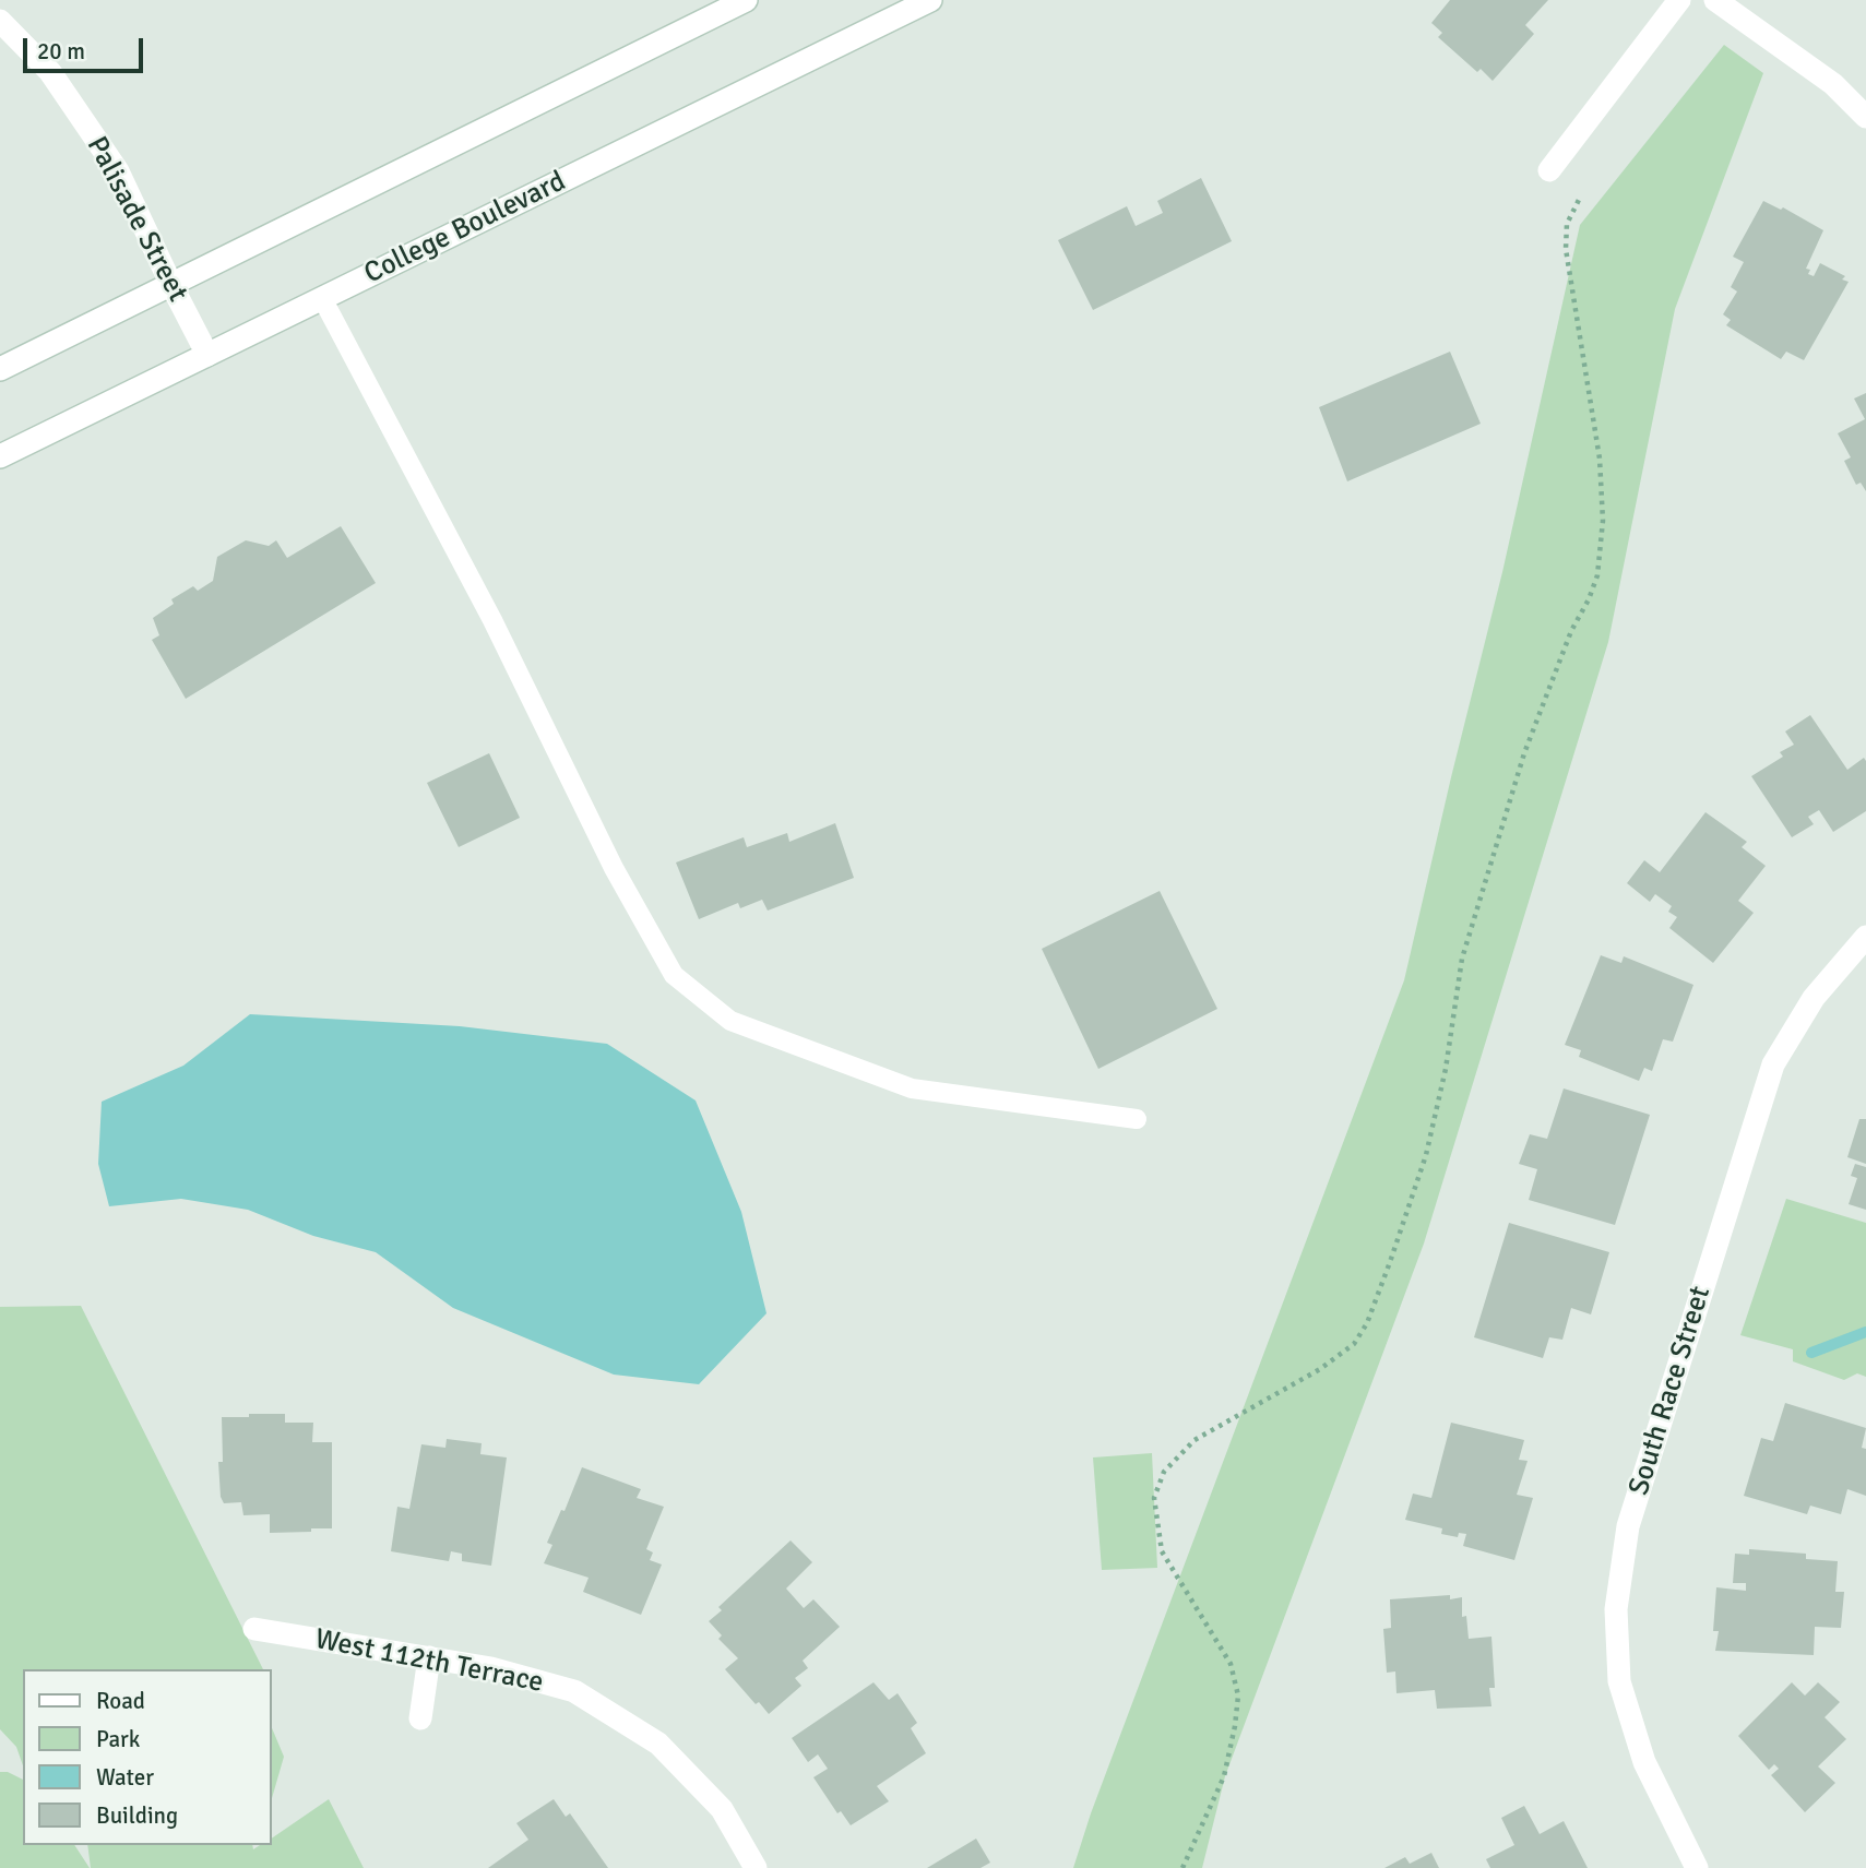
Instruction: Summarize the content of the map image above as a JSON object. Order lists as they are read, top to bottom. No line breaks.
{"streets":{"street":["Palisade Street","College Boulevard","South Race Street","West 112th Terrace"]},"crossings":[["Palisade Street","College Boulevard"]],"legend":["Road","Park","Water","Building"],"scale_bar":"20 m"}
